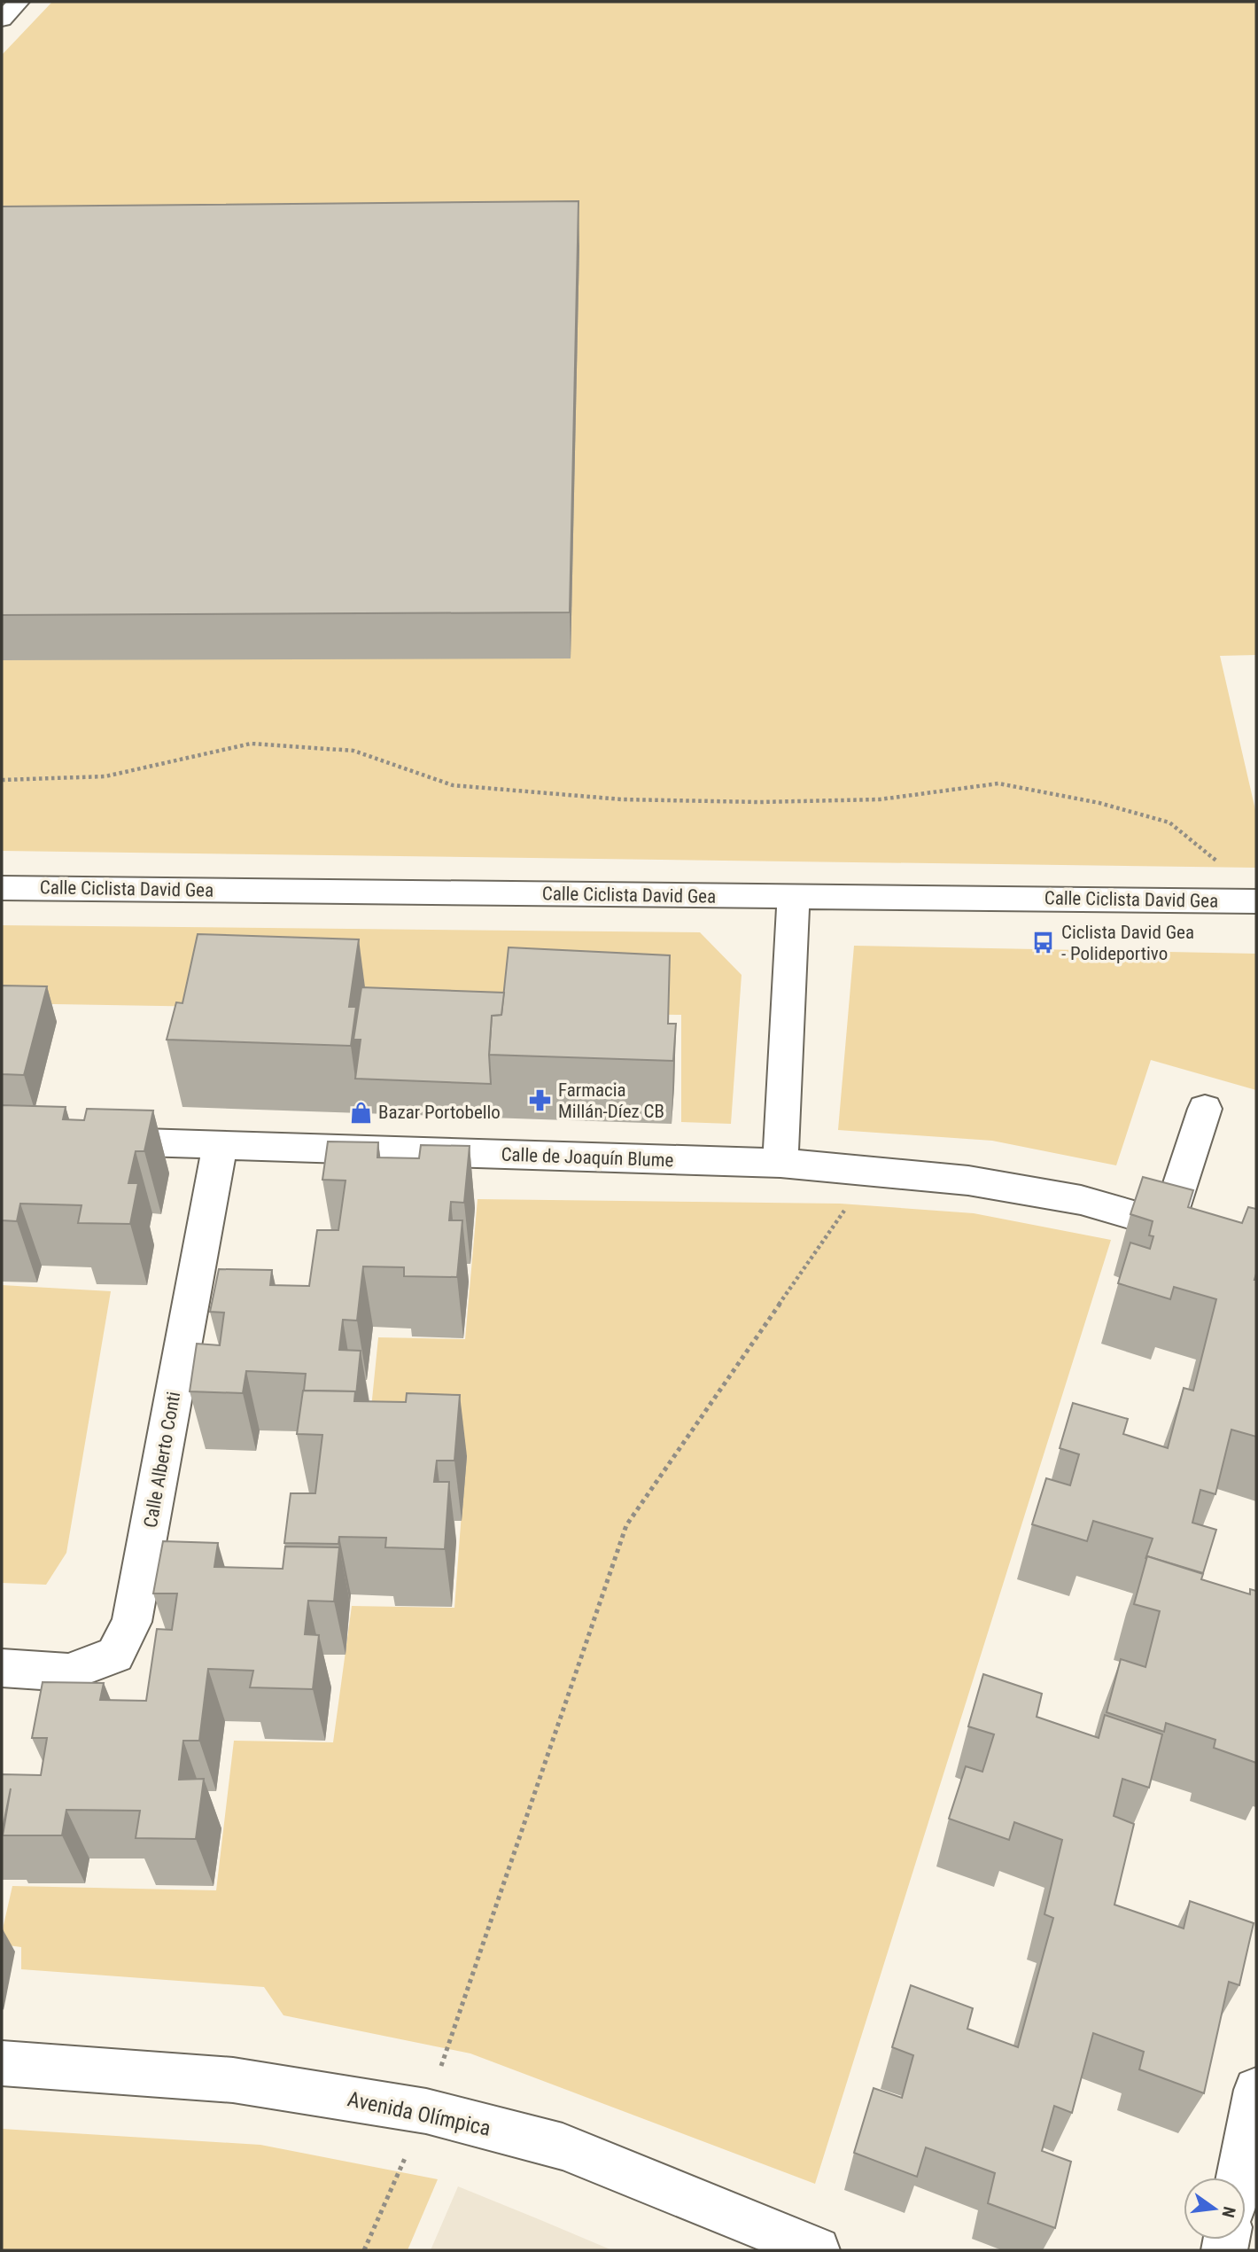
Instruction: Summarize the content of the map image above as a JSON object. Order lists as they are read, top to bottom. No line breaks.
{"streets":{"street":["Calle Ciclista David Gea","Calle de Joaquín Blume","Calle Alberto Conti","Avenida Olímpica"]},"crossings":[["Calle de Joaquín Blume","Calle Alberto Conti"]],"places":{"bus stop":["Ciclista David Gea - Polideportivo"],"pharmacy":["Farmacia Millán-Díez CB"],"shop":["Bazar Portobello"]},"north":"right"}
